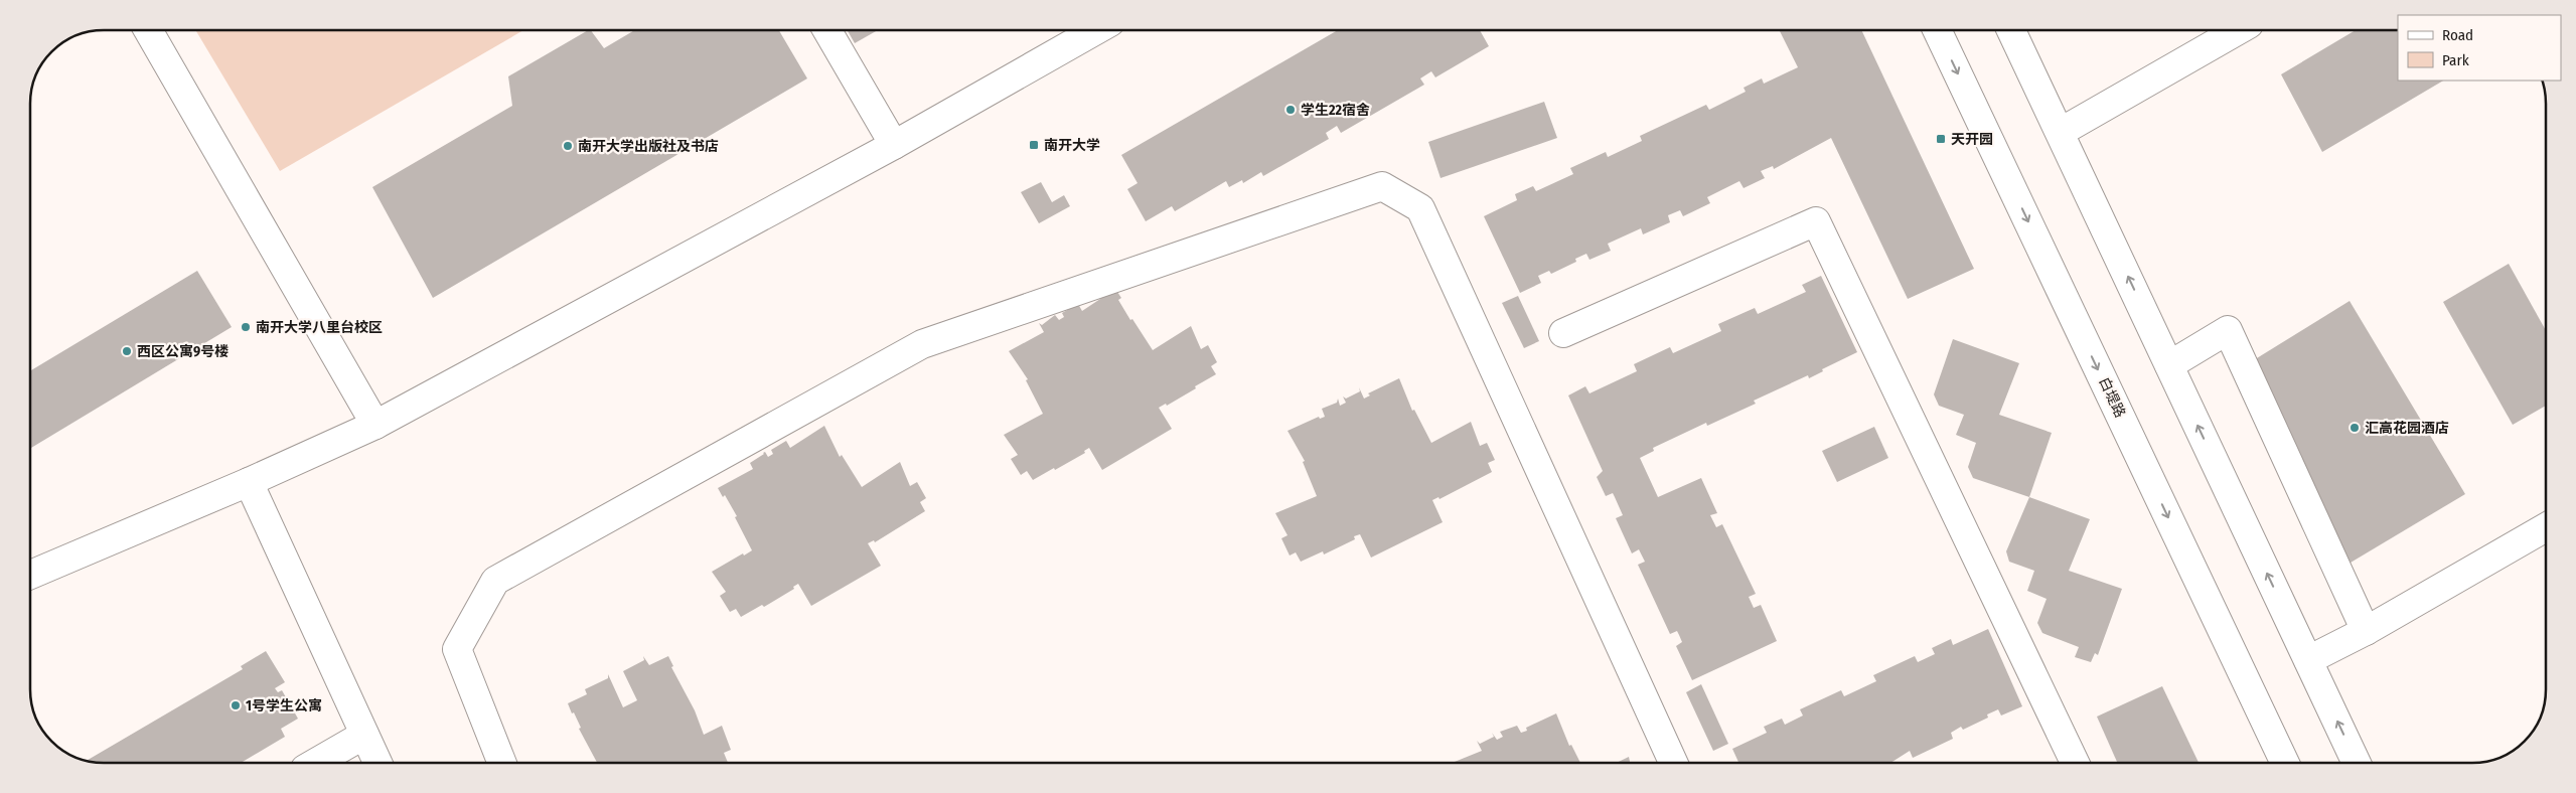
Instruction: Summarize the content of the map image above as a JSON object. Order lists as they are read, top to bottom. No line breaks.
{"streets":{"street":["白堤路"]},"places":{"other":["学生22宿舍","南开大学出版社及书店","南开大学八里台校区","西区公寓9号楼","汇高花园酒店","1号学生公寓"],"transit":["天开园","南开大学"]},"legend":["Road","Park"]}
